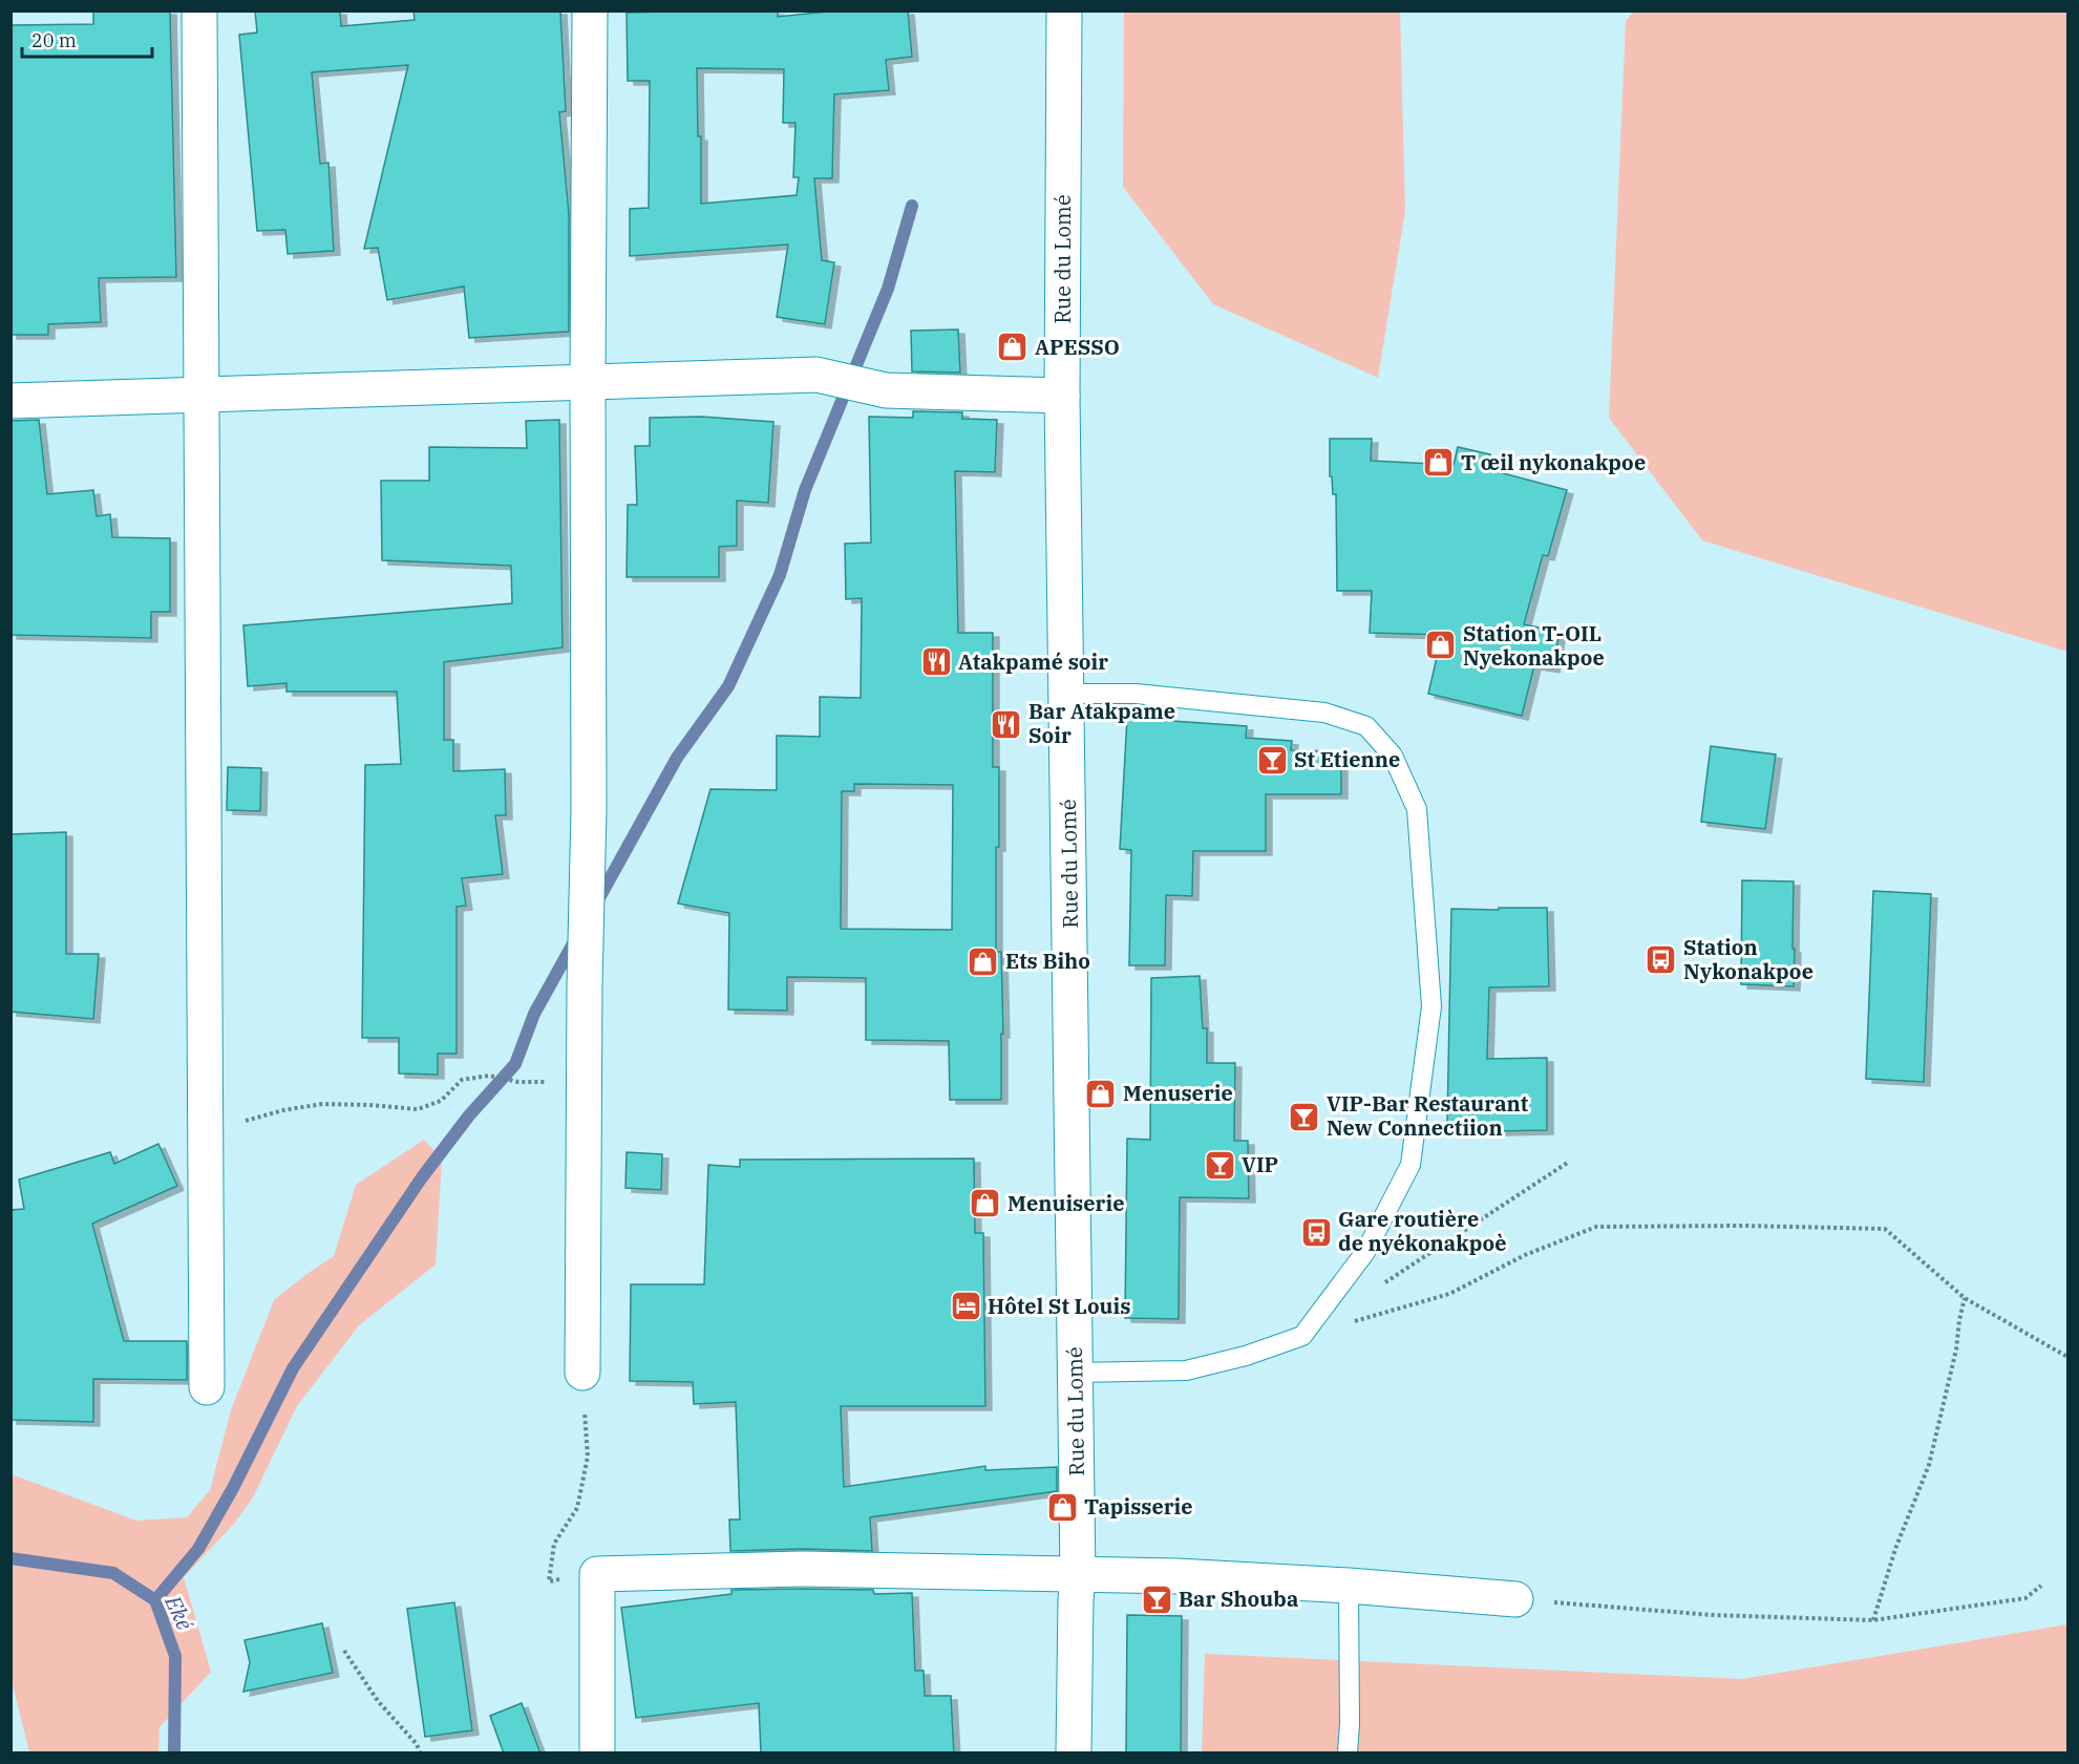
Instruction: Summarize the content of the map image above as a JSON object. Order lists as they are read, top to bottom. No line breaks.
{"streets":{"street":["Rue du Lomé"]},"water":["Eké"],"places":{"shop":["APESSO","T œil nykonakpoe","Station T-OIL Nyekonakpoe","Ets Biho","Menuserie","Menuiserie","Tapisserie"],"restaurant":["Atakpamé soir","Bar Atakpame Soir"],"bar":["St Etienne","VIP-Bar Restaurant New Connectiion","VIP","Bar Shouba"],"bus stop":["Station Nykonakpoe","Gare routière de nyékonakpoè"],"hotel":["Hôtel St Louis"]},"scale_bar":"20 m"}
